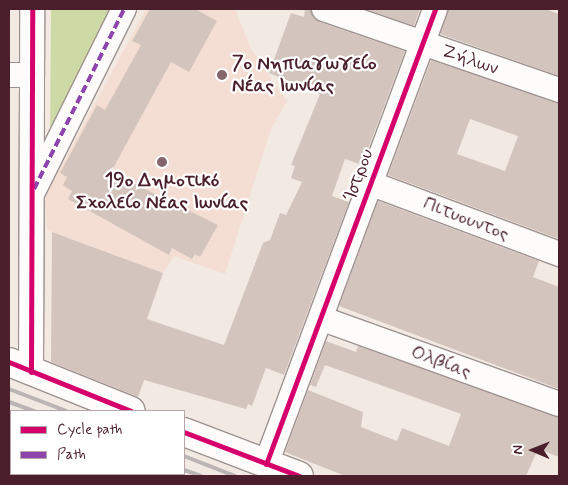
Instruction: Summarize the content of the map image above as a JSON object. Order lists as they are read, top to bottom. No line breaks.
{"streets":{"street":["Ζήλων","Ίστρου","Πιτυουντος","Ολβίας"]},"crossings":[["Ζήλων","Ίστρου"],["Ίστρου","Πιτυουντος"],["Ίστρου","Ολβίας"]],"places":["7ο Νηπιαγωγείο Νέας Ιωνίας","19ο Δημοτικό Σχολείο Νέας Ιωνίας"],"legend":["Cycle path","Path"],"north":"left"}
